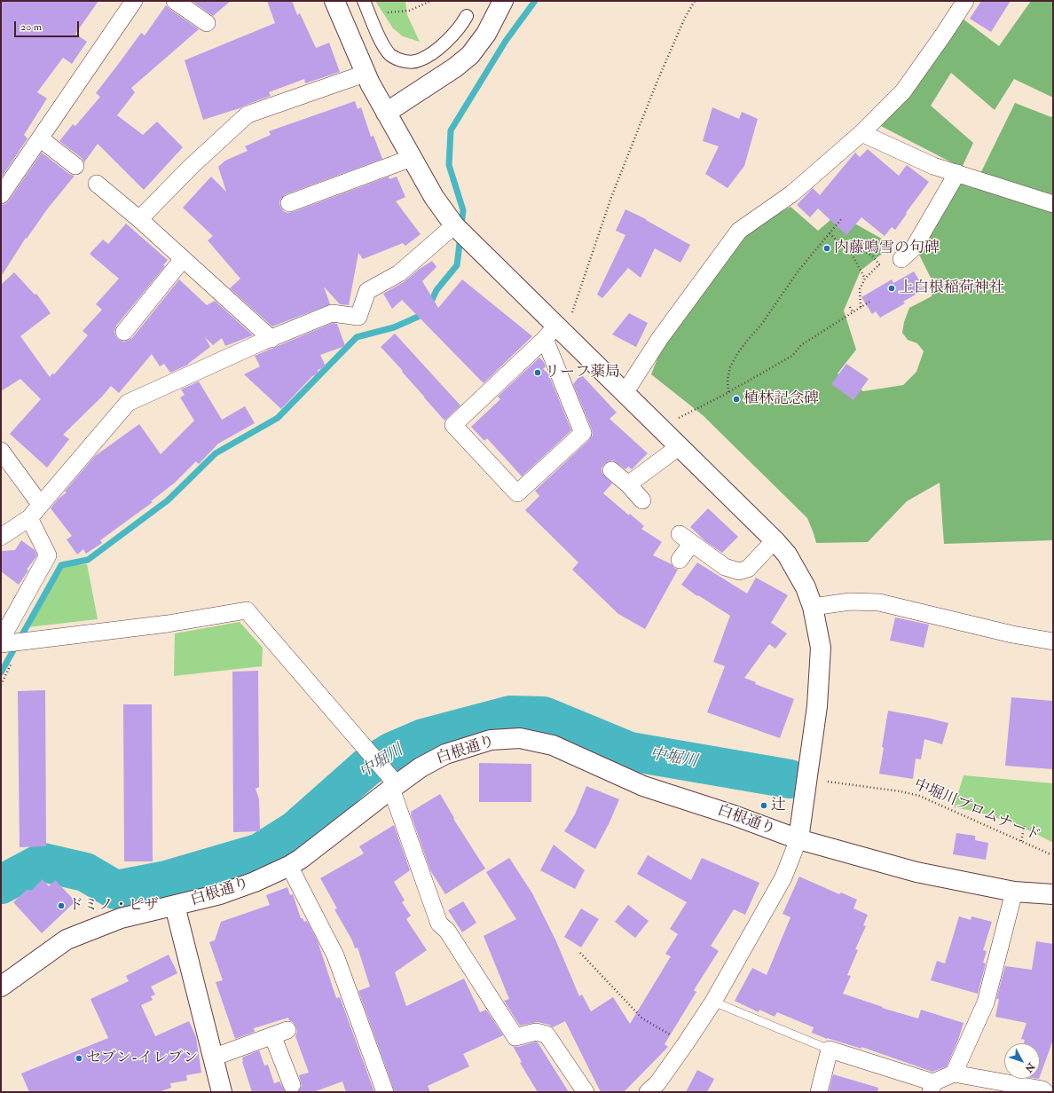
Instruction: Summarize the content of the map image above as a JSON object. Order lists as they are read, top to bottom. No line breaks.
{"streets":{"street":["白根通り"],"path":["中堀川プロムナード"]},"water":["中堀川"],"places":["内藤鳴雪の句碑","上白根稲荷神社","リーフ薬局","植林記念碑","辻","ドミノ・ピザ","セブン-イレブン"],"scale_bar":"20 m","north":"bottom right"}
